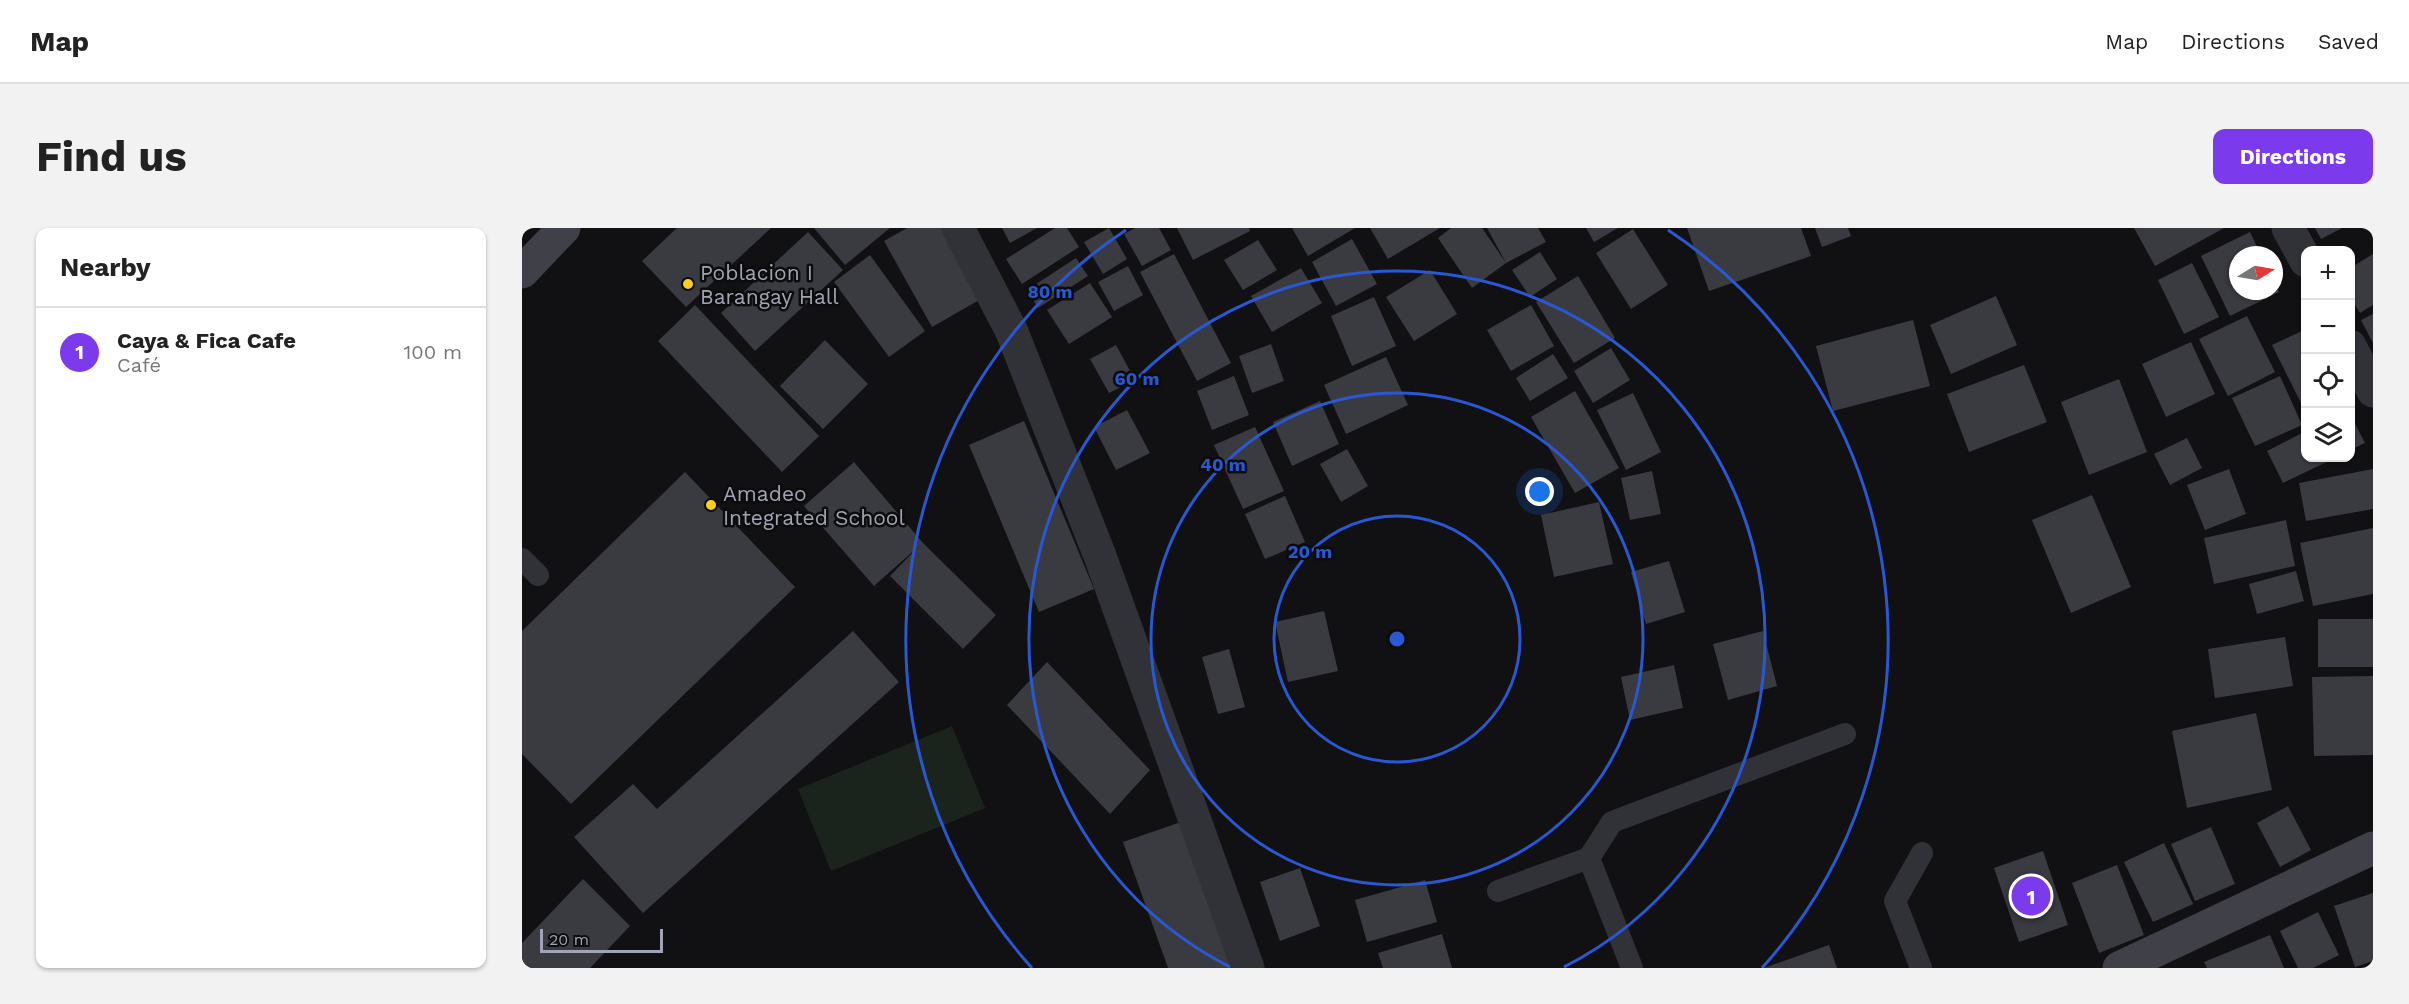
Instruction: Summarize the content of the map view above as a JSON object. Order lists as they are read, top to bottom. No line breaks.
{"places":["Poblacion I Barangay Hall","Amadeo Integrated School"],"scale_bar":"20 m","north":"right","page":{"header":"Map","nav":["Map","Directions","Saved"],"buttons":"Directions","title":"Find us","heading":"Nearby","map_buttons":["+","−"],"list":[{"mark":"1","name":"Caya & Fica Cafe","note":"Café","value":"100 m"}],"pins":"1","scale":"20 m"},"rings":["80 m","60 m","40 m","20 m"]}
